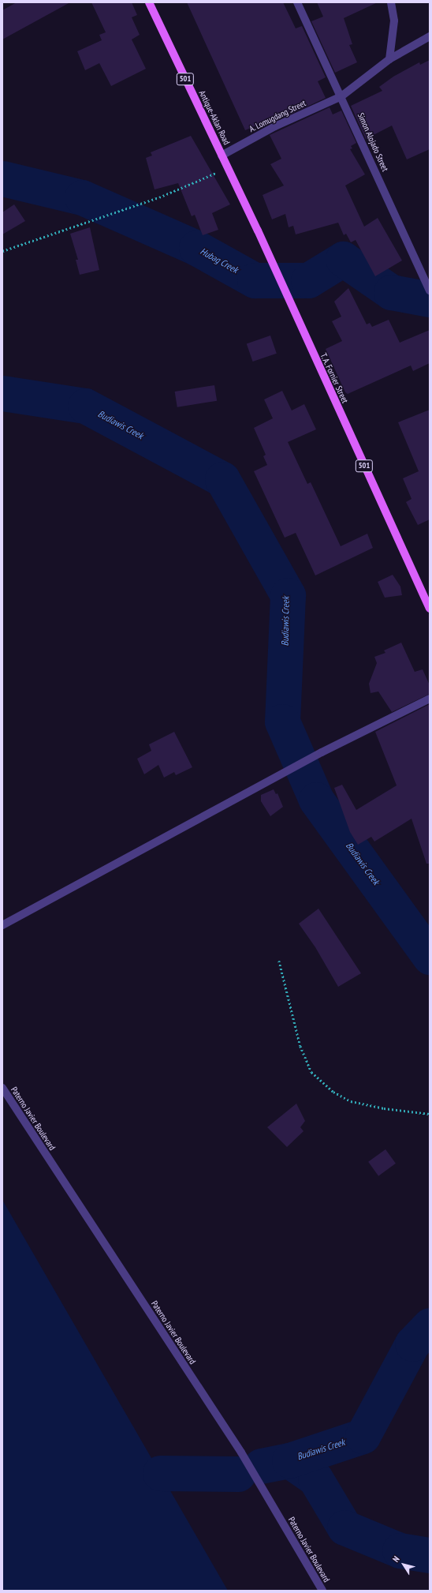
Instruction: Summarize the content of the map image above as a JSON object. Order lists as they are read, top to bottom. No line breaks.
{"streets":{"main road":["501","Antique-Aklan Road","T. A. Fornier Street"],"street":["A. Lomugdang Street","Simon Alojado Street","Paterno Javier Boulevard"]},"crossings":[["A. Lomugdang Street","Antique-Aklan Road"],["A. Lomugdang Street","Simon Alojado Street"],["A. Lomugdang Street","T. A. Fornier Street"],["Antique-Aklan Road","T. A. Fornier Street"]],"water":["Hubag Creek","Budiawis Creek"],"north":"top left"}
